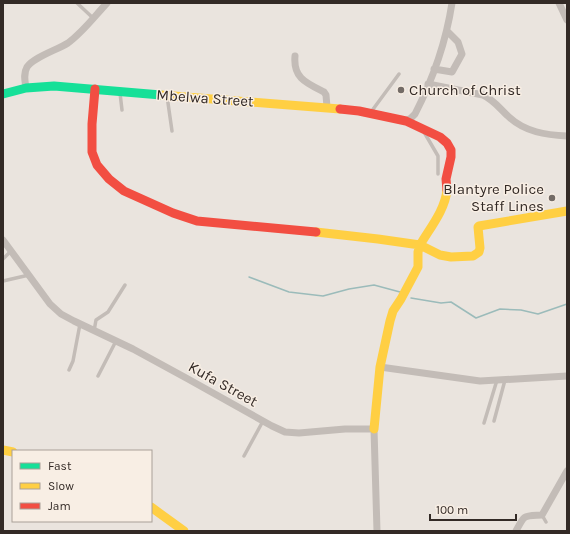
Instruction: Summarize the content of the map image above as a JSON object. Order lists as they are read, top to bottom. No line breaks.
{"streets":{"street":["Mbelwa Street","Kufa Street"]},"places":["Church of Christ","Blantyre Police Staff Lines"],"legend":["Fast","Slow","Jam"],"scale_bar":"100 m"}
